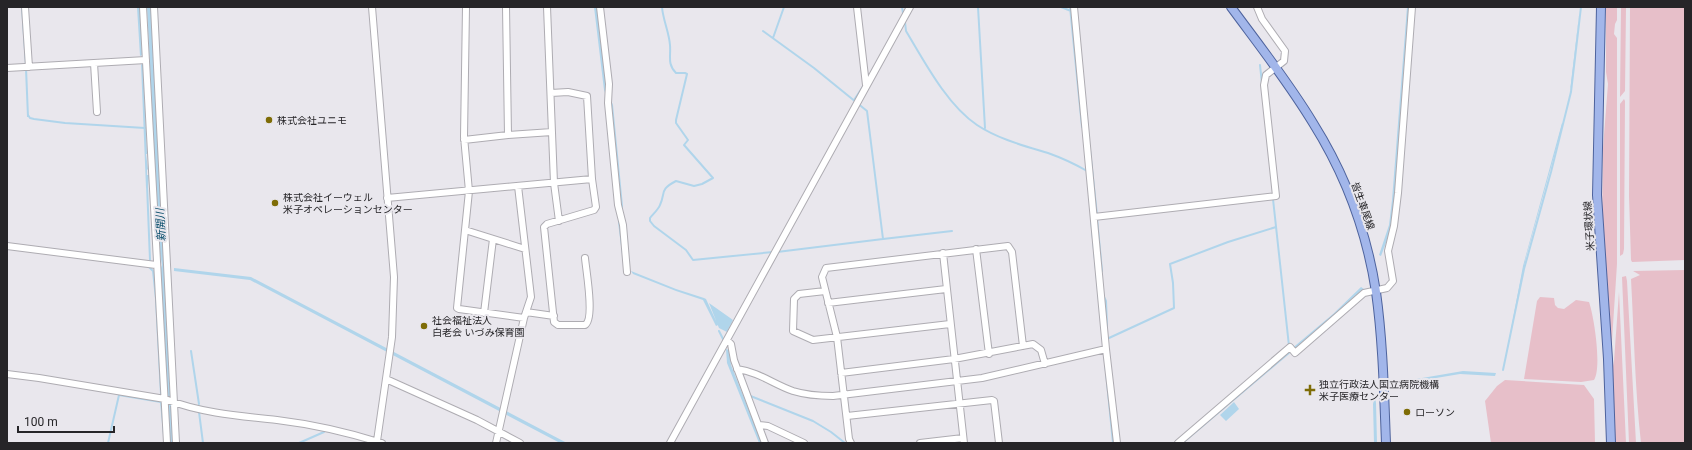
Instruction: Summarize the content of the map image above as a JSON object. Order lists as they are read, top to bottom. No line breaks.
{"streets":{"main road":["皆生車尾線","米子環状線"]},"water":["新開川"],"places":{"other":["株式会社ユニモ","株式会社イーウェル 米子オペレーションセンター","社会福祉法人 白老会 いづみ保育園","ローソン"],"health":["独立行政法人国立病院機構 米子医療センター"]},"scale_bar":"100 m"}
